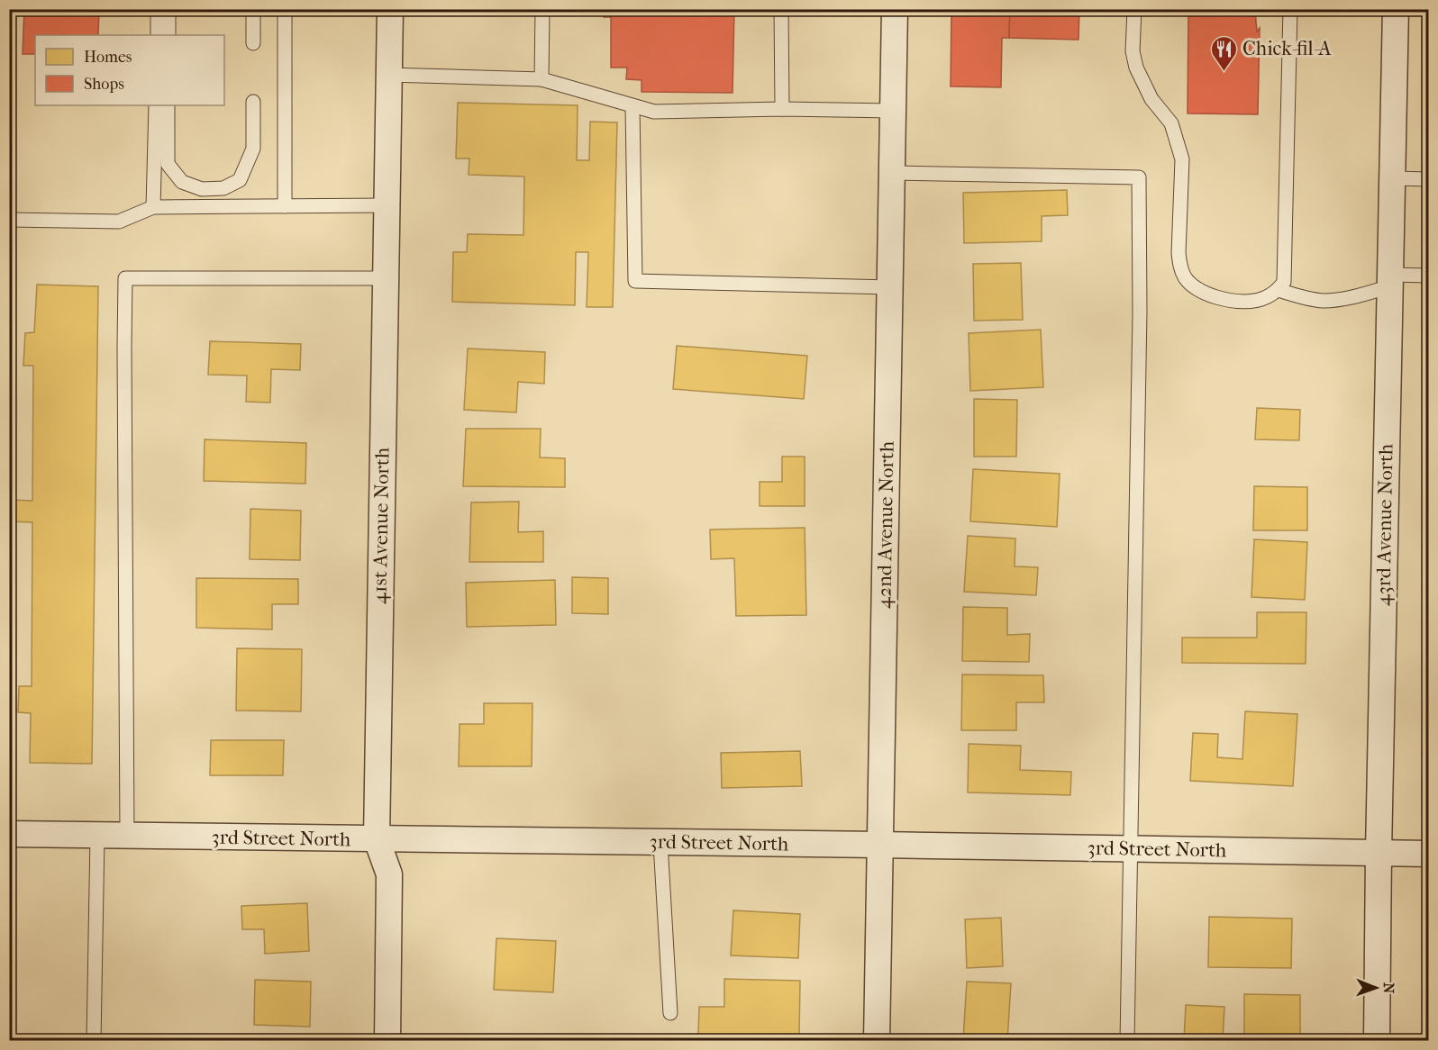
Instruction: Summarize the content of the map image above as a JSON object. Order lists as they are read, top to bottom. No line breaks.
{"streets":{"street":["42nd Avenue North","43rd Avenue North","41st Avenue North","3rd Street North"]},"crossings":[["42nd Avenue North","3rd Street North"],["43rd Avenue North","3rd Street North"],["41st Avenue North","3rd Street North"]],"places":{"restaurant":["Chick-fil-A"]},"legend":["Homes","Shops"],"north":"right"}
